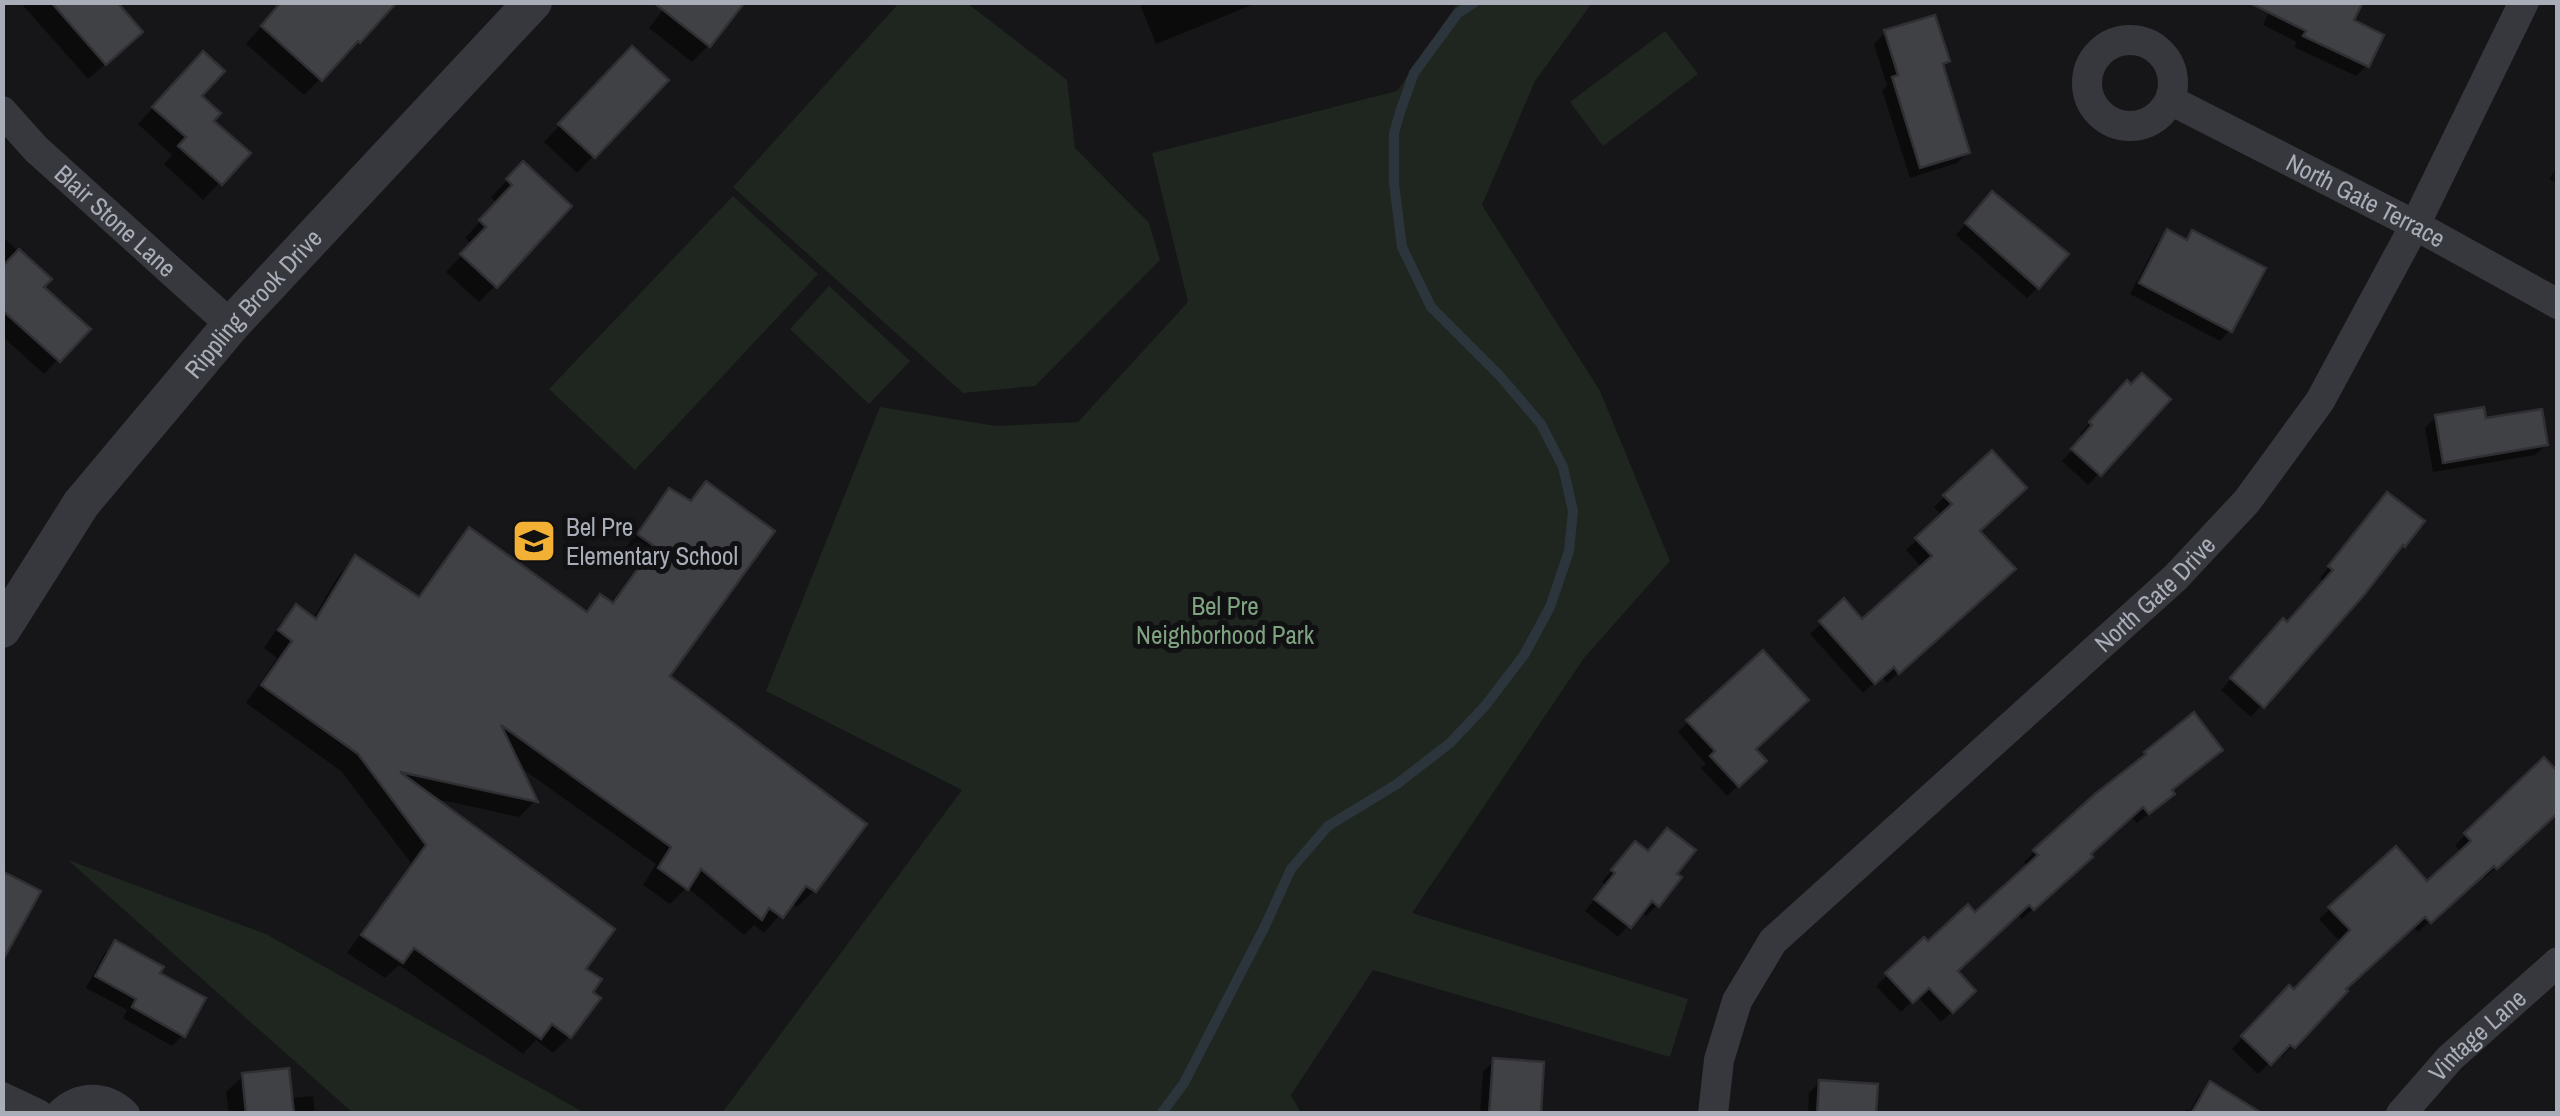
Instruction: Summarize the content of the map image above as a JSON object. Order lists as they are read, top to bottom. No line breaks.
{"streets":{"street":["North Gate Terrace","Blair Stone Lane","Rippling Brook Drive","North Gate Drive","Vintage Lane"]},"crossings":[["North Gate Terrace","North Gate Drive"],["Blair Stone Lane","Rippling Brook Drive"]],"parks":["Bel Pre Neighborhood Park"],"places":{"school or university":["Bel Pre Elementary School"]}}
